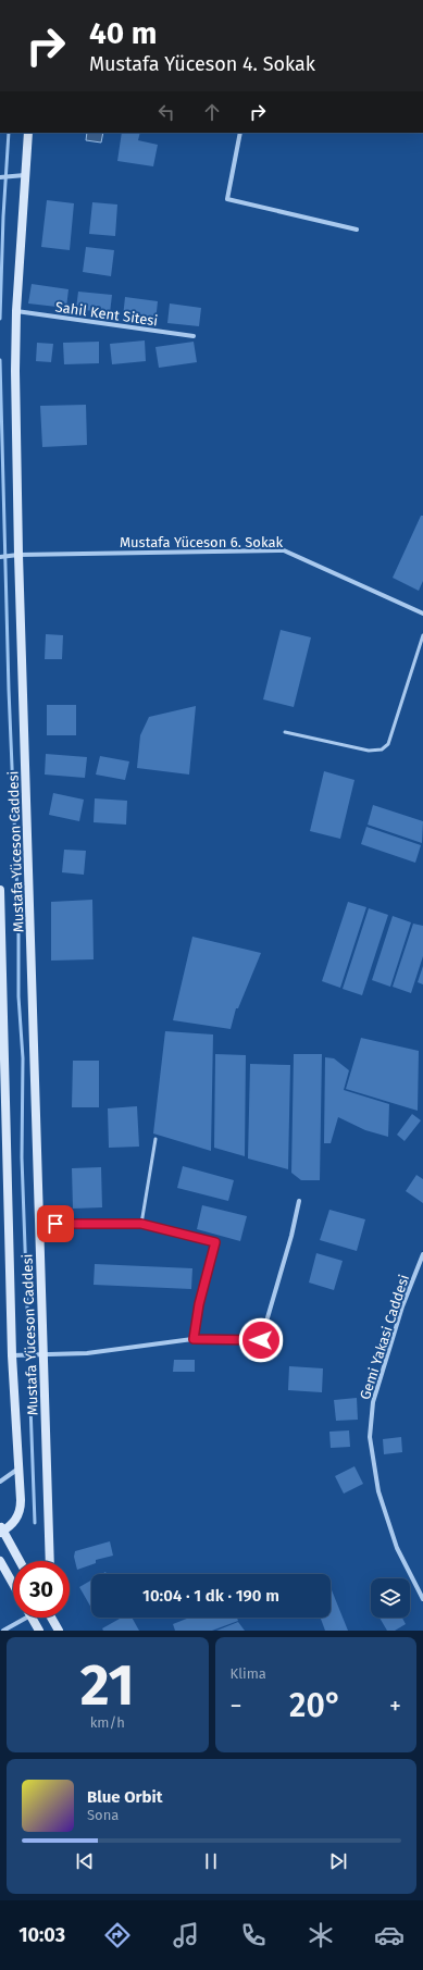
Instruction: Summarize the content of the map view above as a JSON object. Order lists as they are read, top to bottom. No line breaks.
{"streets":{"street":["Sahil Kent Sitesi","Mustafa Yüceson 6. Sokak","Mustafa Yüceson Caddesi","Gemi Yakasi Caddesi"]},"crossings":[["Sahil Kent Sitesi","Mustafa Yüceson Caddesi"],["Mustafa Yüceson 6. Sokak","Mustafa Yüceson Caddesi"]],"page":{"turn":["40 m","Mustafa Yüceson 4. Sokak"],"limit":"30","trip":"10:04 · 1 dk · 190 m","tile":[["21","km/h"],"Klima"],"heat":["−","20°","+"],"song":["Blue Orbit","Sona"],"tabs":"10:03"}}
